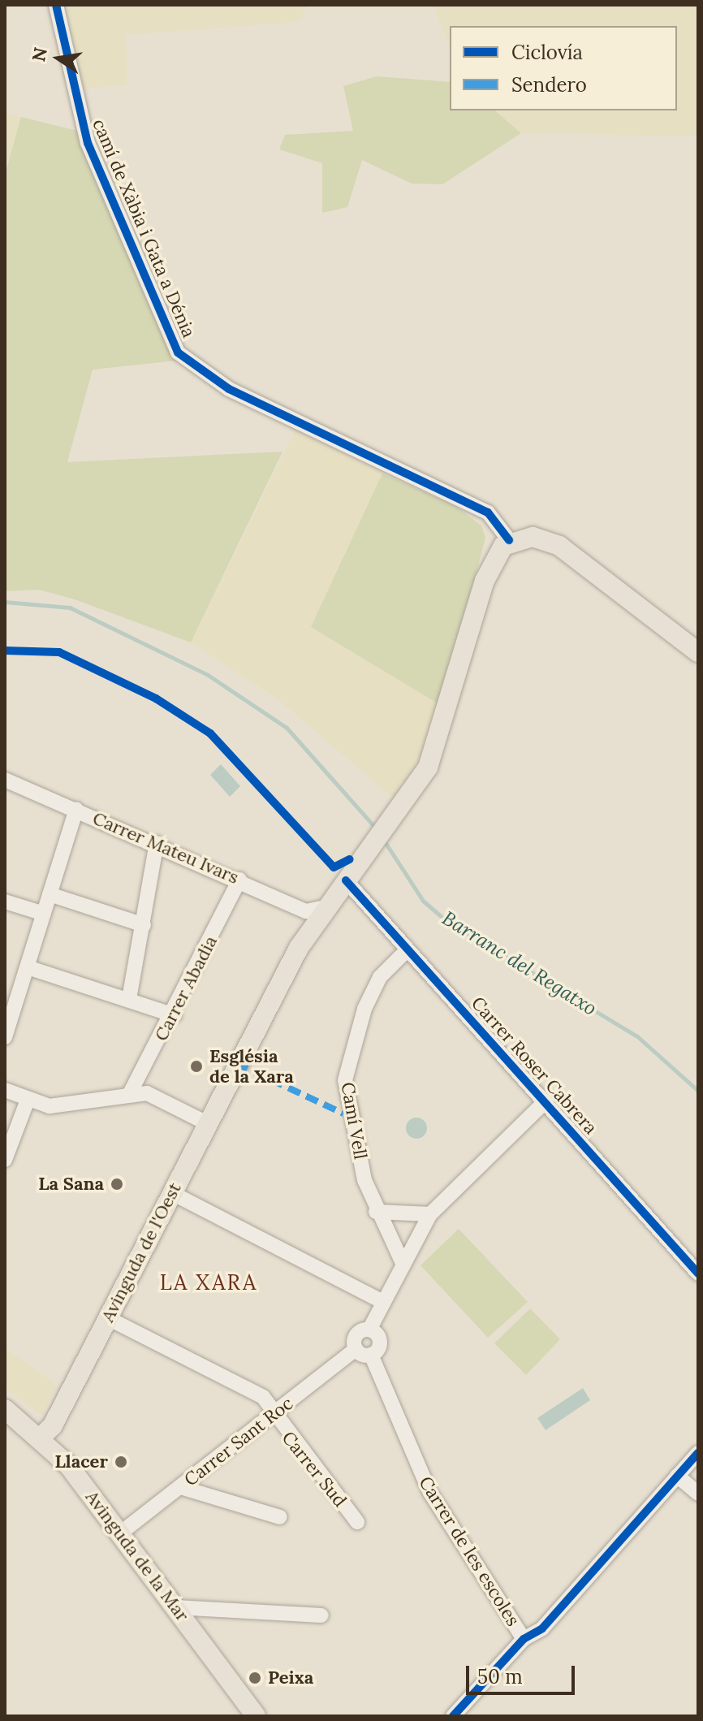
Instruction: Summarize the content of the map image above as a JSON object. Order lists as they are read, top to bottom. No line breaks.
{"streets":{"main road":["Avinguda de l'Oest","Avinguda de la Mar"],"street":["camí de Xàbia i Gata a Dénia","Carrer Mateu Ivars","Carrer Abadia","Carrer Roser Cabrera","Camí Vell","Carrer Sant Roc","Carrer Sud","Carrer de les escoles"]},"crossings":[["camí de Xàbia i Gata a Dénia","Avinguda de l'Oest"],["Carrer Mateu Ivars","Carrer Abadia"],["Carrer Roser Cabrera","Camí Vell"],["Carrer Roser Cabrera","Avinguda de l'Oest"],["Avinguda de l'Oest","Carrer Sud"],["Avinguda de l'Oest","Avinguda de la Mar"],["Carrer Sant Roc","Carrer Sud"],["Carrer Sant Roc","Carrer de les escoles"],["Carrer Sant Roc","Avinguda de la Mar"]],"districts":["LA XARA"],"water":["Barranc del Regatxo"],"places":["Església de la Xara","La Sana","Llacer","Peixa"],"legend":["Ciclovía","Sendero"],"scale_bar":"50 m","north":"left"}
